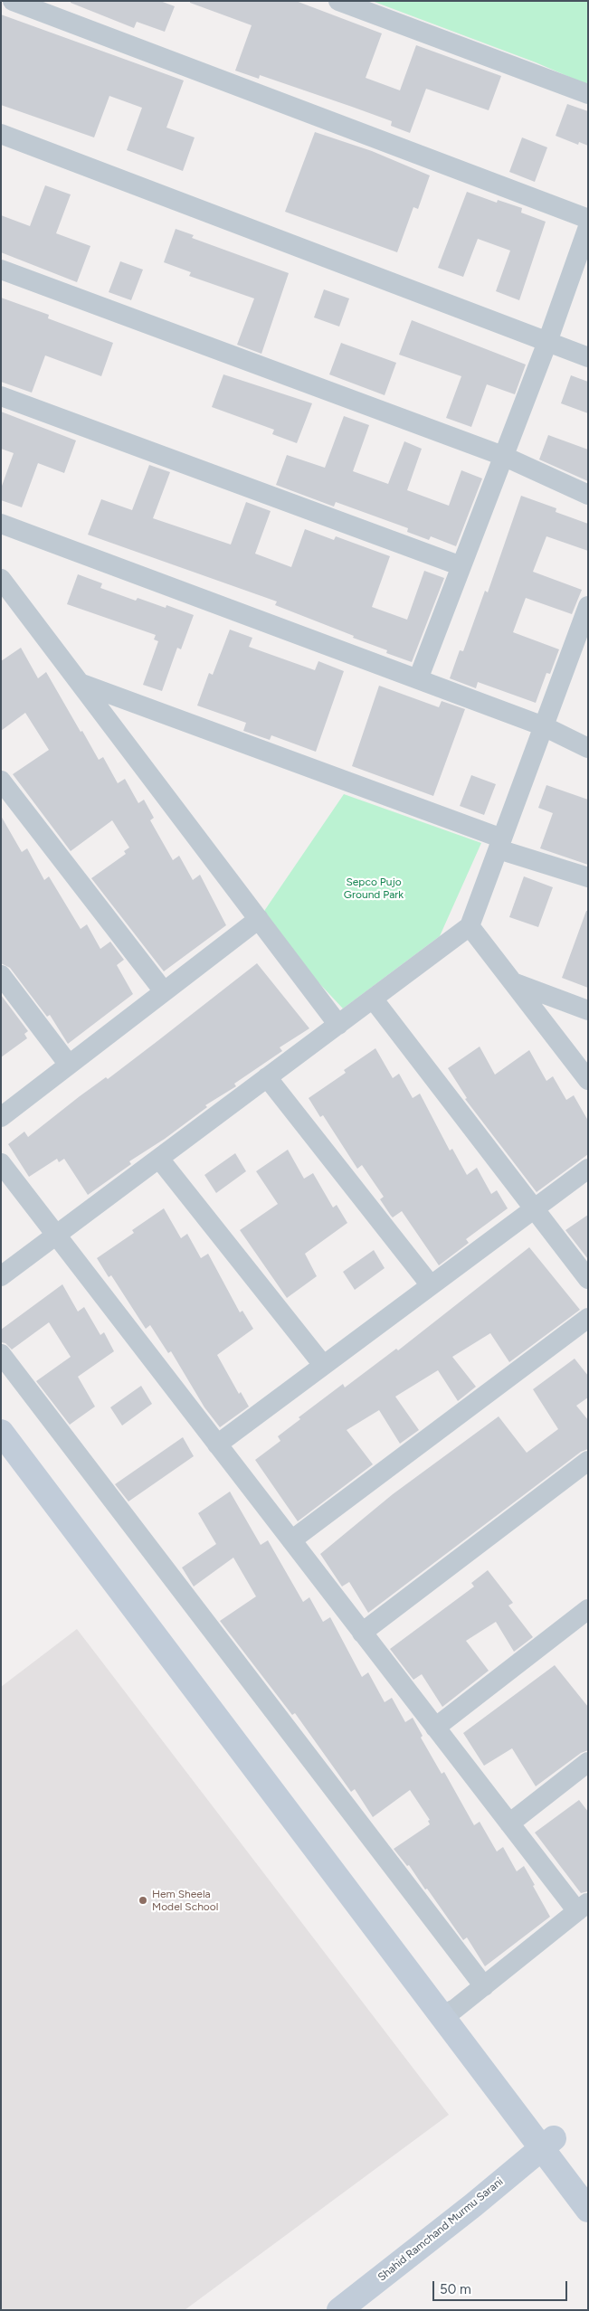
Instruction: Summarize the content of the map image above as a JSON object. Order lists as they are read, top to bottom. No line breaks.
{"streets":{"street":["Shahid Ramchand Murmu Sarani"]},"parks":["Sepco Pujo Ground Park"],"places":["Hem Sheela Model School"],"scale_bar":"50 m"}
